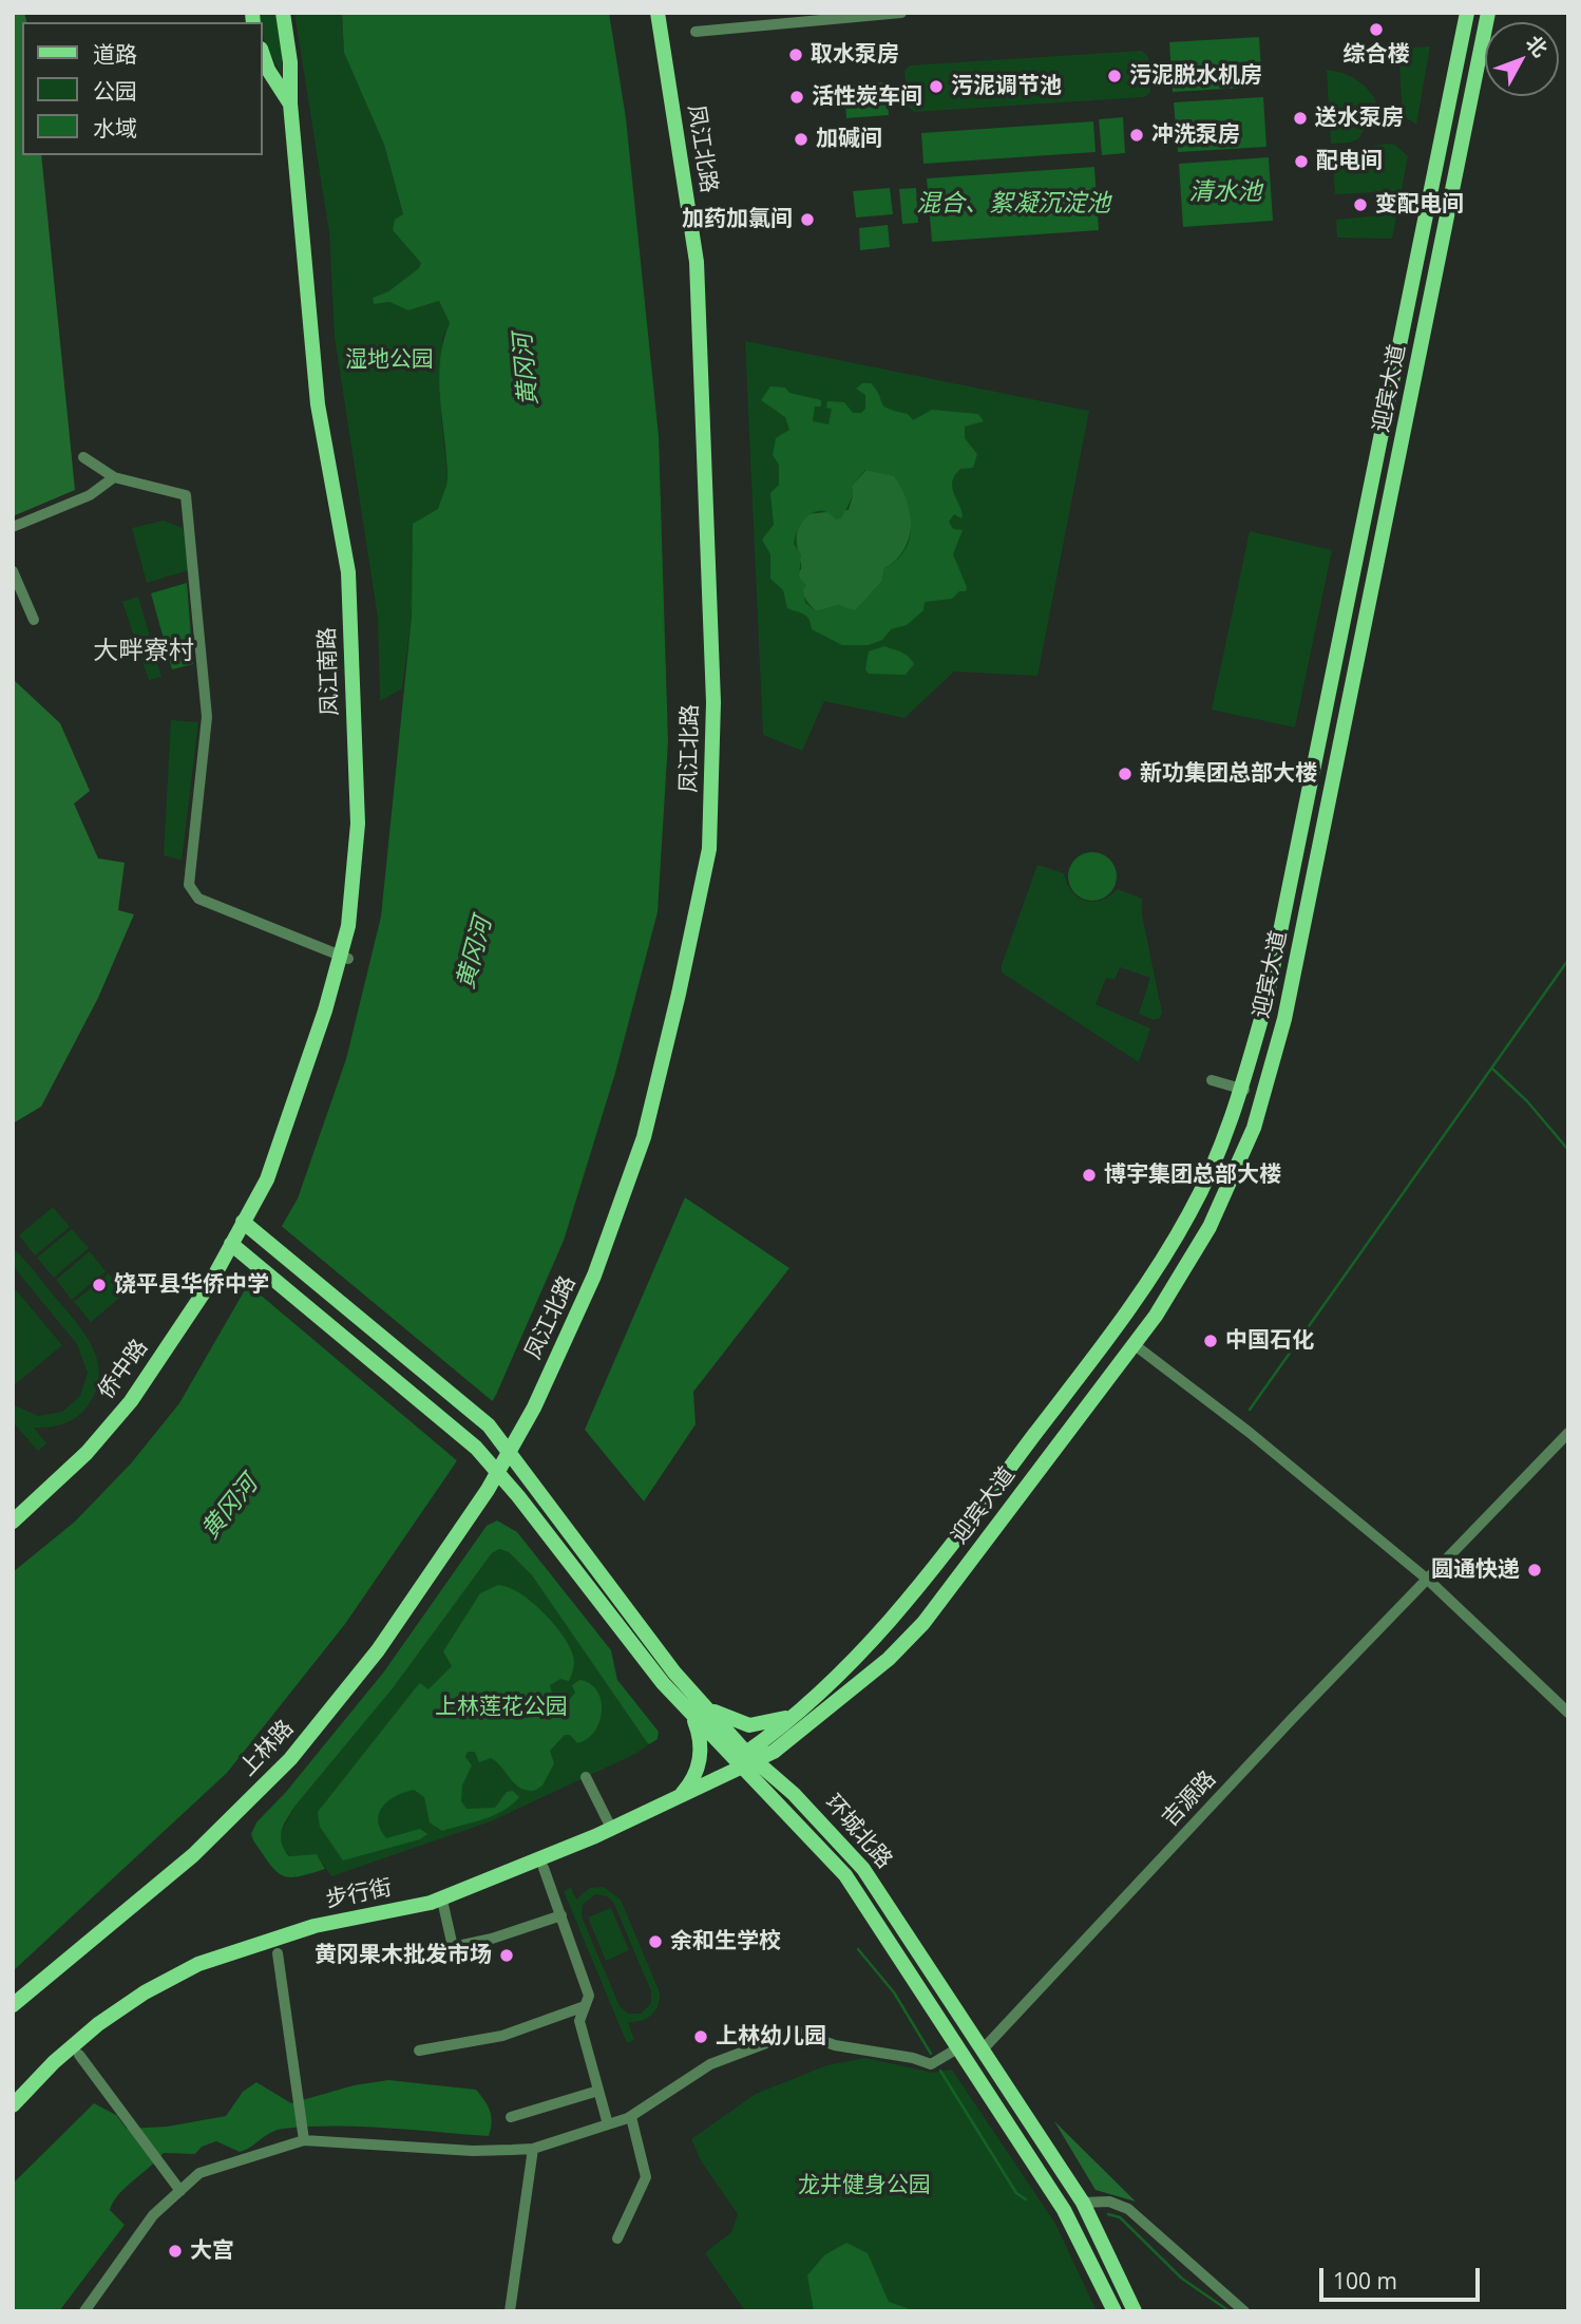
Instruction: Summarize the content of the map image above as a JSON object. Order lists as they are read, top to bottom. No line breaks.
{"streets":{"main road":["凤江北路","迎宾大道","凤江南路","侨中路","上林路","环城北路","步行街"],"street":["吉源路"]},"crossings":[["凤江北路","上林路"],["凤江北路","环城北路"],["迎宾大道","环城北路"],["迎宾大道","步行街"],["凤江南路","侨中路"],["凤江南路","环城北路"],["侨中路","环城北路"],["上林路","环城北路"],["吉源路","环城北路"],["环城北路","步行街"]],"districts":["大畔寮村"],"water":["清水池","混合、絮凝沉淀池","黄冈河"],"parks":["湿地公园","上林莲花公园","龙井健身公园"],"places":["综合楼","取水泵房","污泥脱水机房","污泥调节池","活性炭车间","送水泵房","冲洗泵房","加碱间","配电间","变配电间","加药加氯间","新功集团总部大楼","博宇集团总部大楼","饶平县华侨中学","中国石化","圆通快递","余和生学校","黄冈果木批发市场","上林幼儿园","大宫"],"legend":["道路","公园","水域"],"scale_bar":"100 m","north":"top right"}
